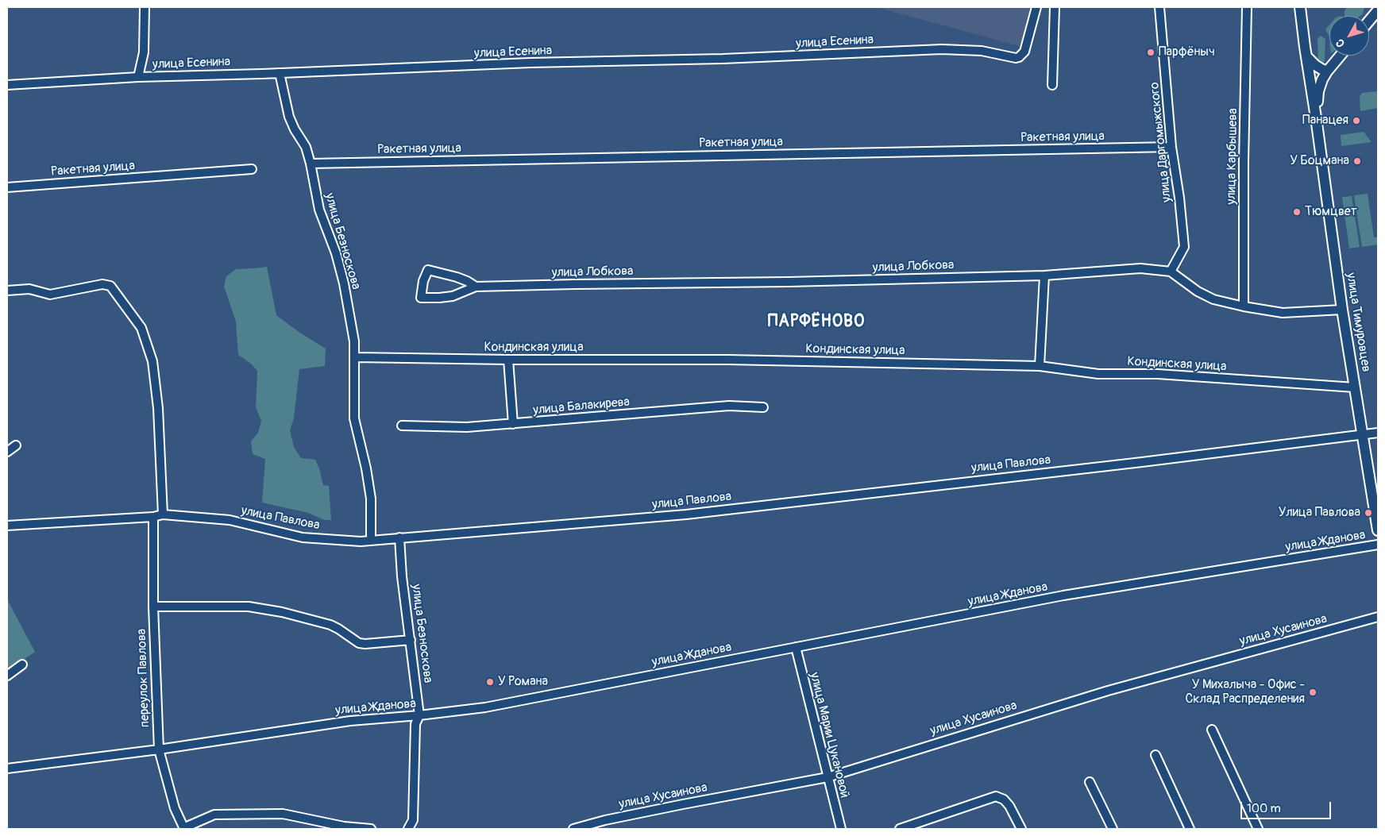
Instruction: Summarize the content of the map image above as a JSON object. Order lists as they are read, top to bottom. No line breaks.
{"streets":{"main road":["улица Тимуровцев"],"street":["улица Есенина","Ракетная улица","улица Даргомыжского","улица Карбышева","улица Безноскова","улица Лобкова","Кондинская улица","улица Балакирева","улица Павлова","улица Жданова","улица Хусаинова","переулок Павлова","улица Марии Цукановой"]},"crossings":[["улица Есенина","улица Безноскова"],["Ракетная улица","улица Даргомыжского"],["Ракетная улица","улица Безноскова"],["улица Даргомыжского","улица Лобкова"],["улица Безноскова","Кондинская улица"],["улица Безноскова","улица Павлова"],["улица Безноскова","улица Жданова"],["улица Тимуровцев","Кондинская улица"],["улица Тимуровцев","улица Павлова"],["улица Павлова","переулок Павлова"],["улица Жданова","переулок Павлова"],["улица Жданова","улица Марии Цукановой"],["улица Хусаинова","улица Марии Цукановой"]],"districts":["ПАРФЁНОВО"],"places":["Парфёныч","Панацея","У Боцмана","Тюмцвет","Улица Павлова","У Романа","У Михалыча - Офис - Склад Распределения"],"scale_bar":"100 m","north":"bottom left"}
